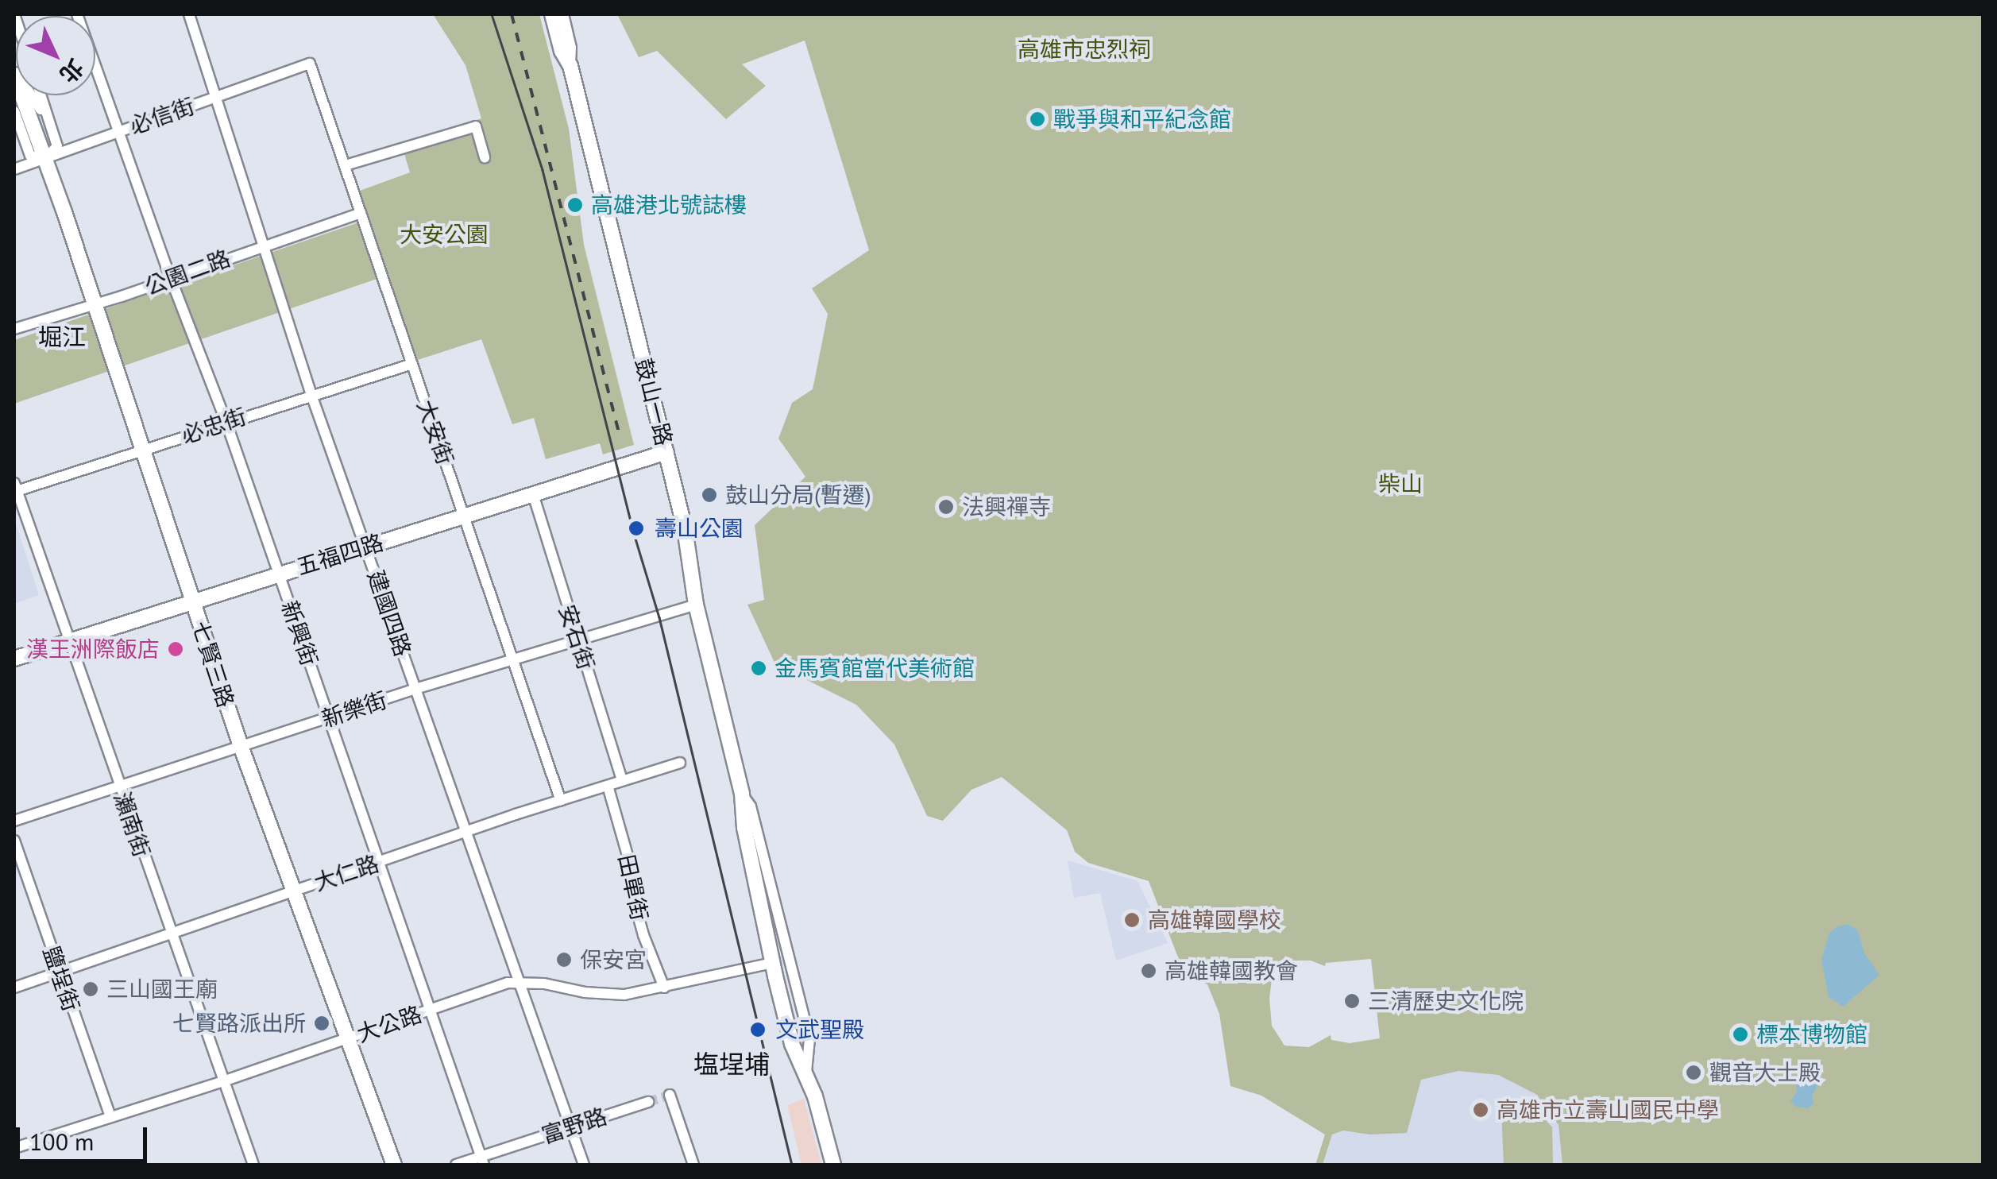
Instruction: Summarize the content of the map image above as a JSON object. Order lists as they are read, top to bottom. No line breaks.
{"streets":{"street":["必信街","公園二路","鼓山一路","必忠街","大安街","五福四路","建國四路","新興街","安石街","七賢三路","新樂街","瀨南街","大仁路","田單街","鹽埕街","大公路","富野路"]},"crossings":[["必信街","大安街"],["必信街","建國四路"],["必信街","新興街"],["必信街","七賢三路"],["公園二路","大安街"],["公園二路","建國四路"],["公園二路","新興街"],["公園二路","七賢三路"],["鼓山一路","五福四路"],["鼓山一路","新樂街"],["鼓山一路","大公路"],["必忠街","大安街"],["必忠街","建國四路"],["必忠街","新興街"],["必忠街","七賢三路"],["必忠街","瀨南街"],["大安街","五福四路"],["大安街","新樂街"],["大安街","大仁路"],["五福四路","建國四路"],["五福四路","新興街"],["五福四路","安石街"],["五福四路","七賢三路"],["五福四路","瀨南街"],["建國四路","新樂街"],["建國四路","大仁路"],["建國四路","大公路"],["建國四路","富野路"],["新興街","新樂街"],["新興街","大仁路"],["新興街","大公路"],["新興街","富野路"],["安石街","新樂街"],["安石街","大仁路"],["七賢三路","新樂街"],["七賢三路","大仁路"],["七賢三路","大公路"],["新樂街","瀨南街"],["瀨南街","大仁路"],["瀨南街","大公路"],["大仁路","田單街"],["大仁路","鹽埕街"],["田單街","大公路"],["鹽埕街","大公路"]],"districts":["堀江","塩埕埔"],"parks":["高雄市忠烈祠","大安公園","柴山"],"places":["戰爭與和平紀念館","高雄港北號誌樓","鼓山分局(暫遷)","法興禪寺","壽山公園","漢王洲際飯店","金馬賓館當代美術館","高雄韓國學校","保安宮","高雄韓國教會","三山國王廟","三清歷史文化院","七賢路派出所","文武聖殿","標本博物館","觀音大士殿","高雄市立壽山國民中學"],"scale_bar":"100 m","north":"bottom right"}
